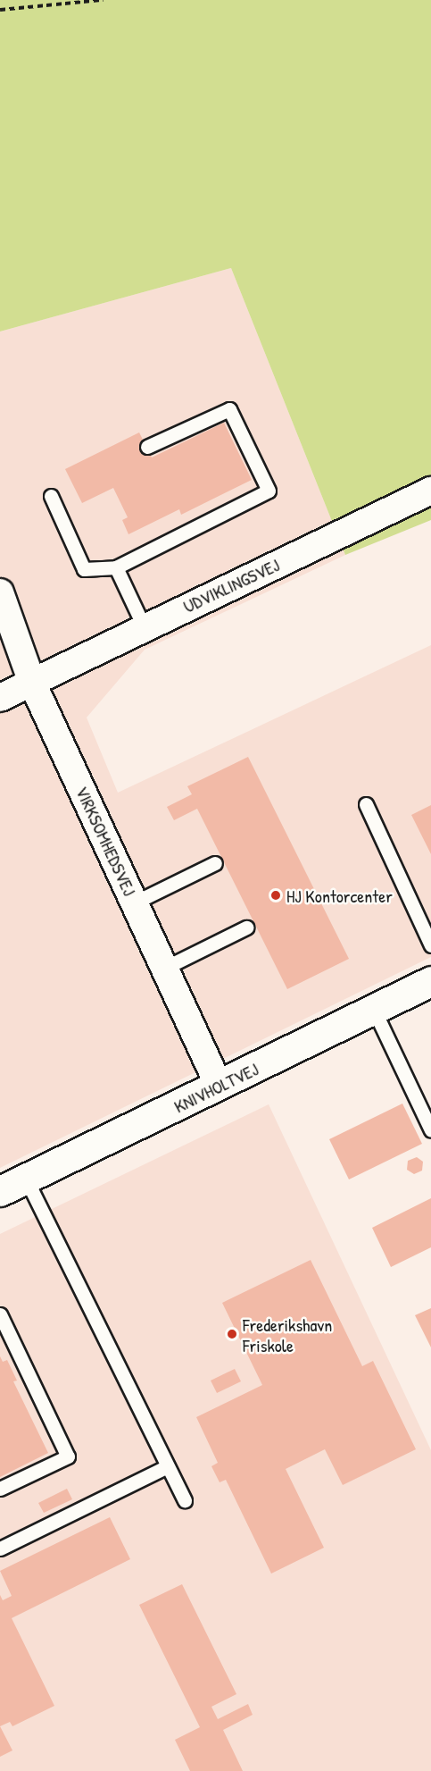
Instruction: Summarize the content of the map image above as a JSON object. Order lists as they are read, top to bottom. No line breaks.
{"streets":{"street":["UDVIKLINGSVEJ","VIRKSOMHEDSVEJ","KNIVHOLTVEJ"]},"crossings":[["UDVIKLINGSVEJ","VIRKSOMHEDSVEJ"],["VIRKSOMHEDSVEJ","KNIVHOLTVEJ"]],"places":["HJ Kontorcenter","Frederikshavn Friskole"]}
